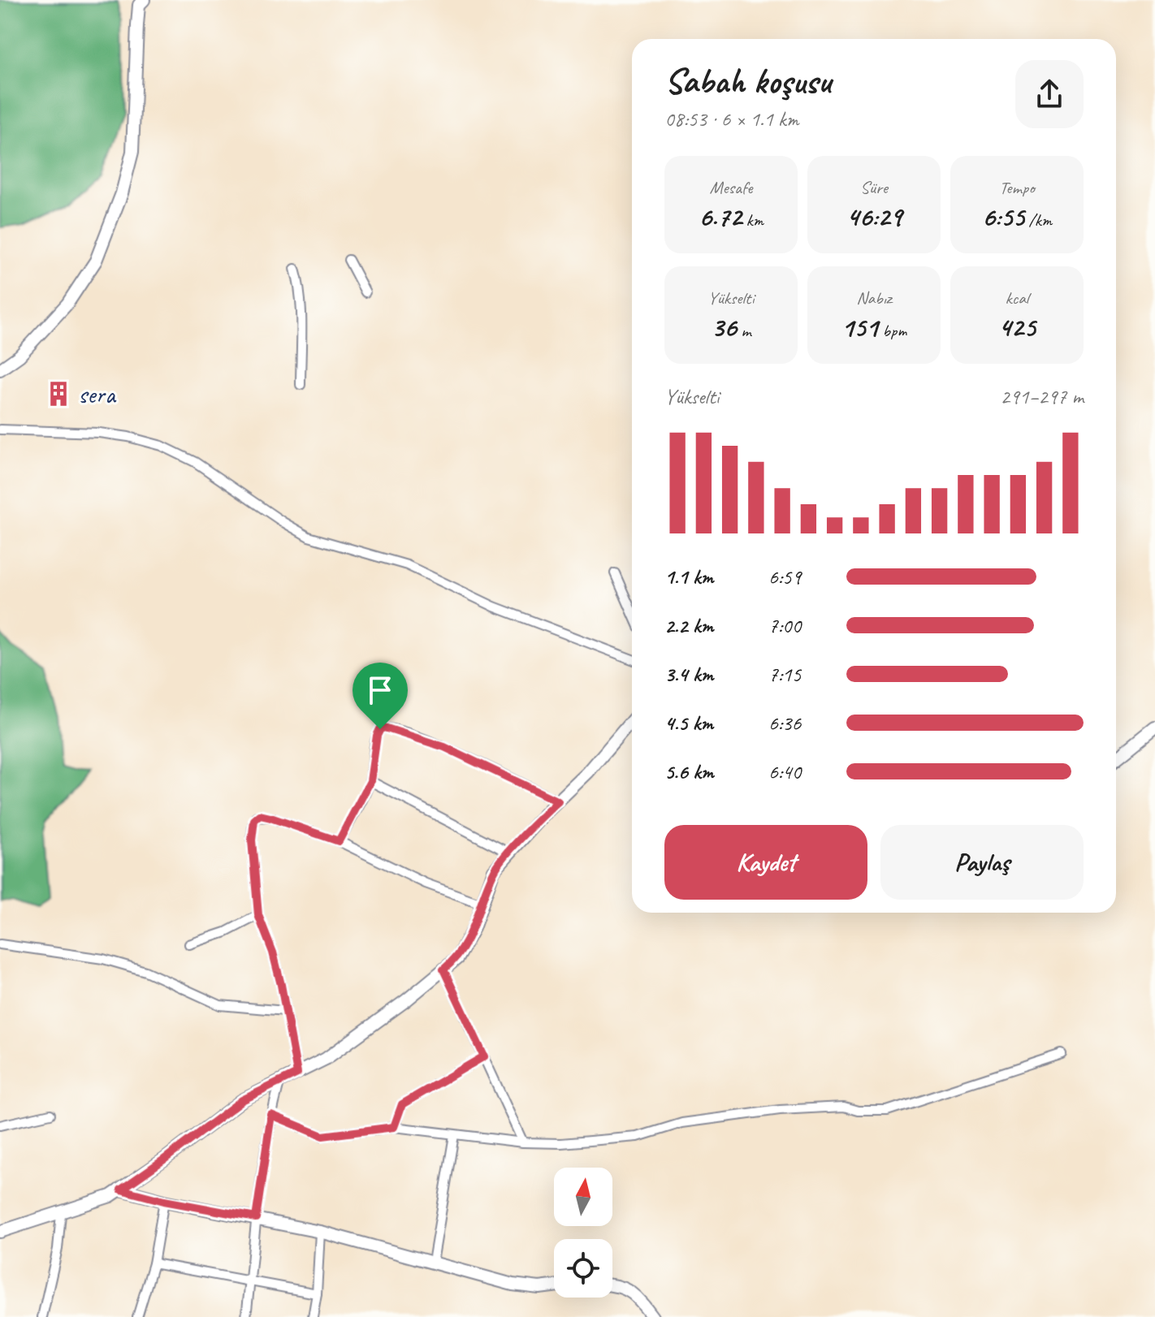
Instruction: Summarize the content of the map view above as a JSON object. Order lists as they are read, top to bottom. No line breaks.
{"places":{"building":["sera"]},"north":"top","page":{"heading":["Sabah koşusu","08:53 · 6 × 1.1 km"],"stats":[["Mesafe","6.72 km"],["Süre","46:29"],["Tempo","6:55 /km"],["Yükselti","36 m"],["Nabız","151 bpm"],["kcal","425"]],"chart":["Yükselti","291–297 m"],"list":[{"name":"1.1 km","note":"6:59"},{"name":"2.2 km","note":"7:00"},{"name":"3.4 km","note":"7:15"},{"name":"4.5 km","note":"6:36"},{"name":"5.6 km","note":"6:40"}],"buttons":["Kaydet","Paylaş"]}}
